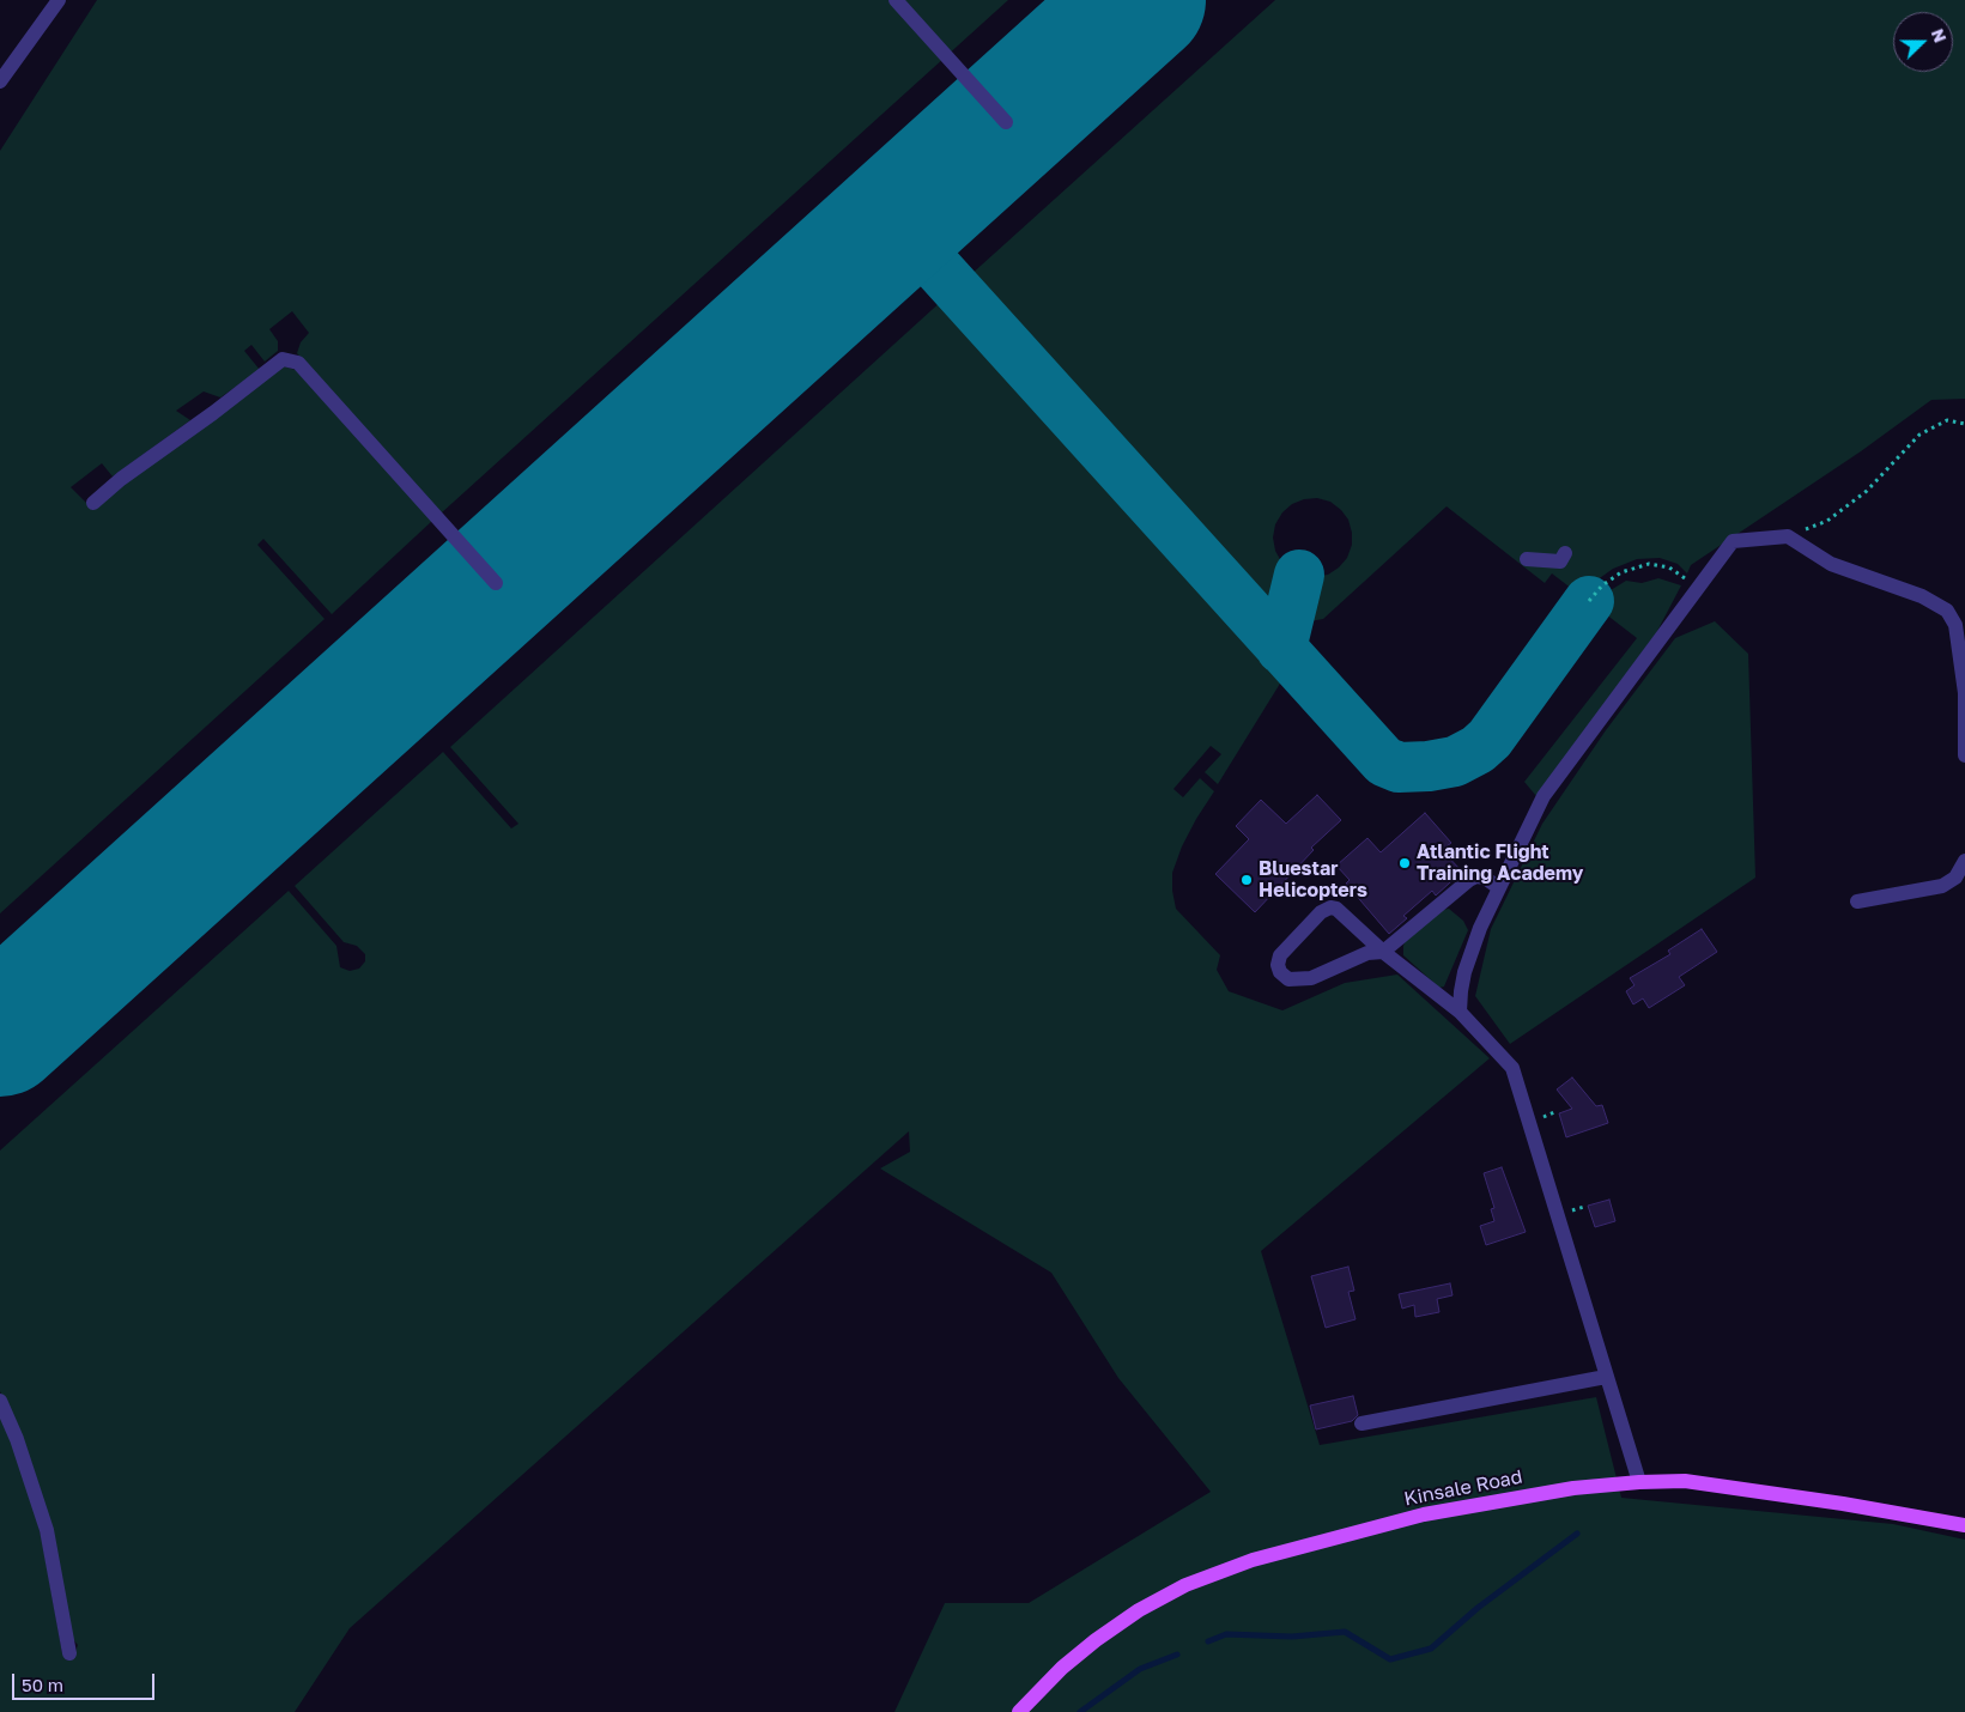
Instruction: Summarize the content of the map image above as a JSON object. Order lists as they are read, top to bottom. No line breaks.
{"streets":{"main road":["Kinsale Road"]},"places":["Atlantic Flight Training Academy","Bluestar Helicopters"],"scale_bar":"50 m","north":"right"}
